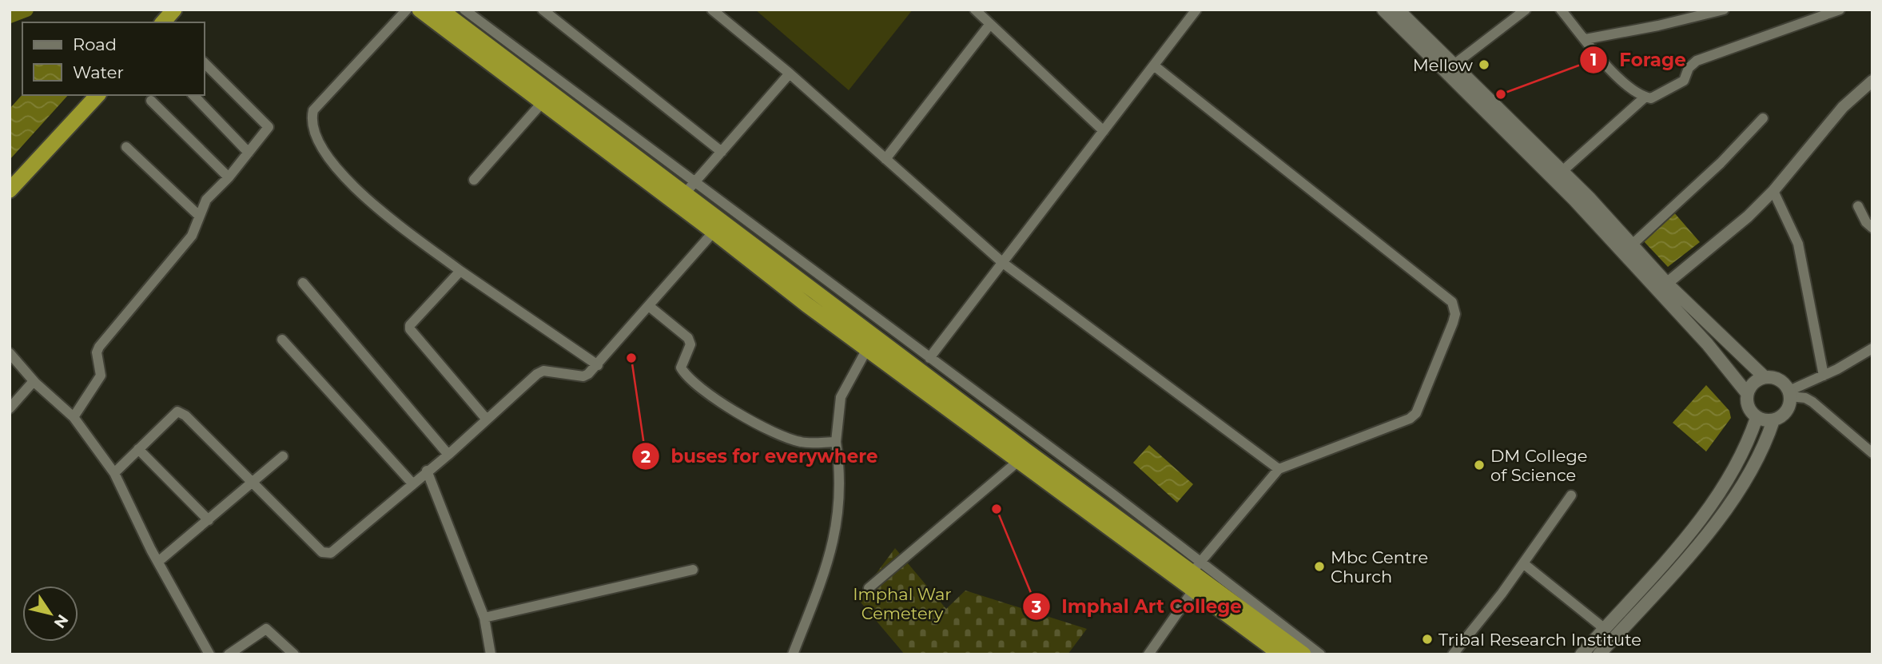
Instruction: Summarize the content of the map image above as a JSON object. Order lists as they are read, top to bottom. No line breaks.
{"parks":["Imphal War Cemetery"],"places":["Mellow","Forage","buses for everywhere","DM College of Science","Imphal Art College","Mbc Centre Church","Tribal Research Institute"],"legend":["Road","Water"],"north":"bottom right"}
